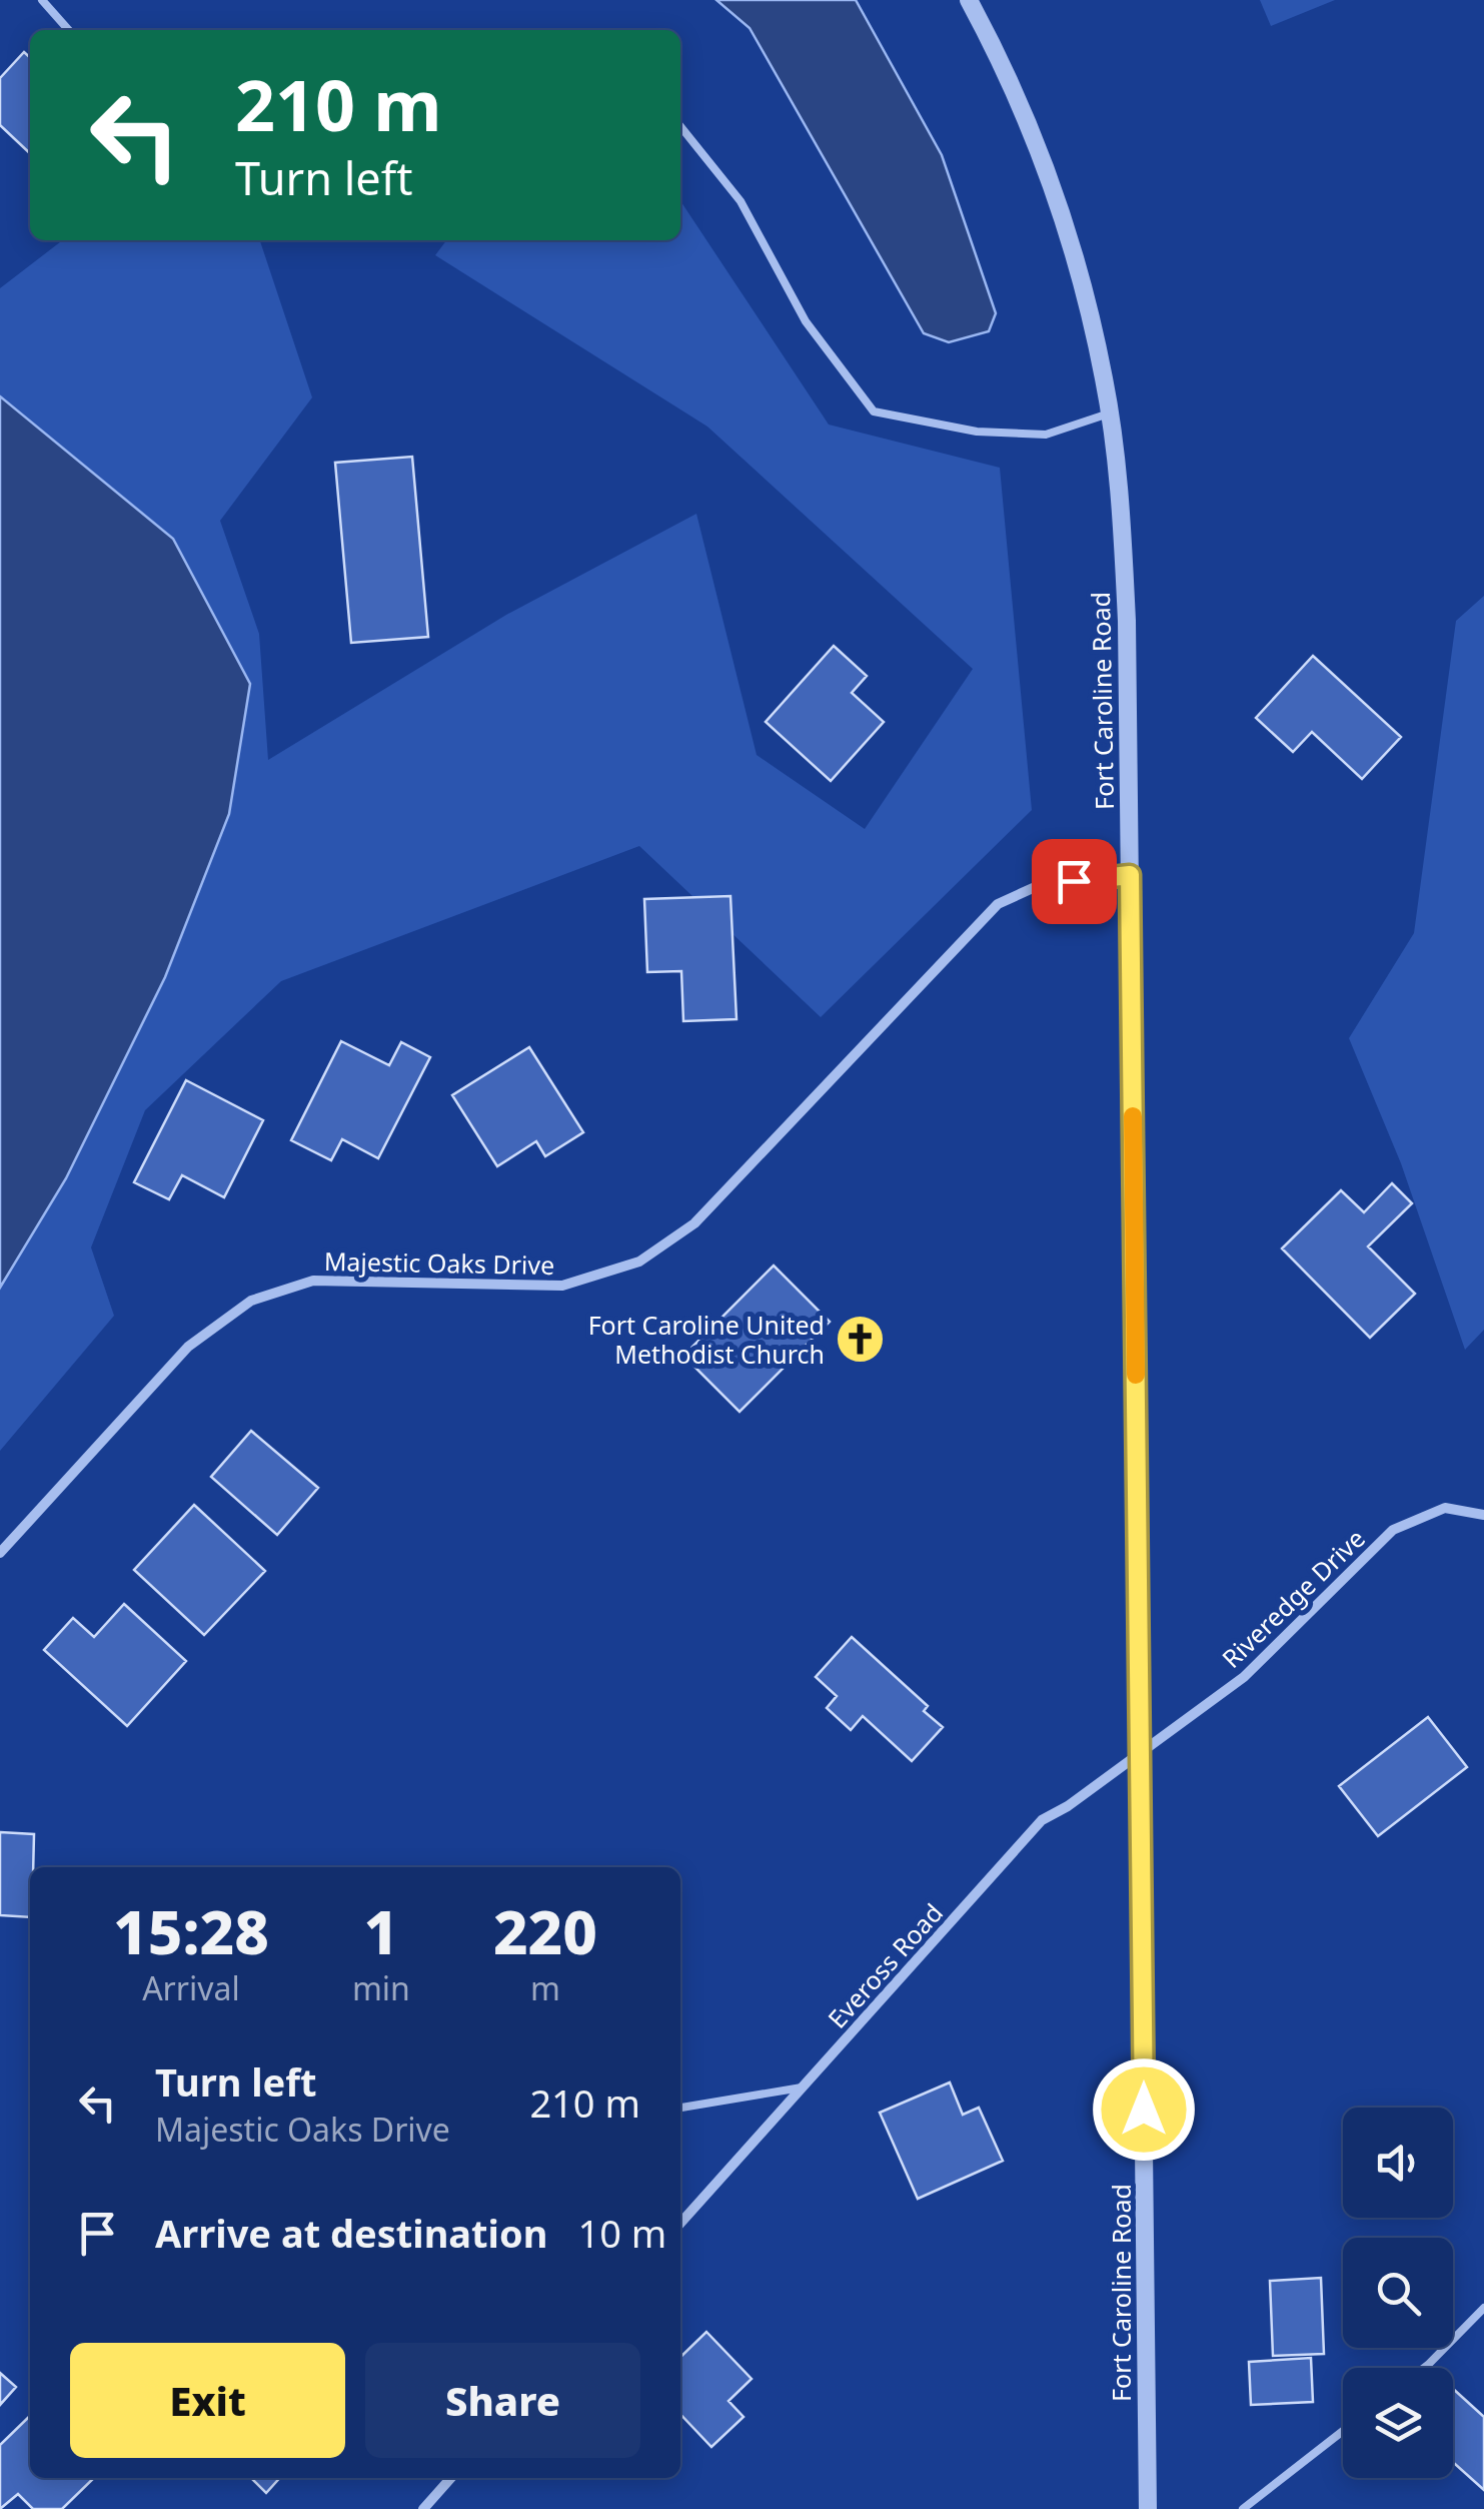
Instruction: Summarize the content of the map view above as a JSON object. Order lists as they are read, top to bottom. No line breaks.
{"streets":{"street":["Fort Caroline Road","Majestic Oaks Drive","Riveredge Drive","Eveross Road"]},"crossings":[["Fort Caroline Road","Majestic Oaks Drive"],["Fort Caroline Road","Riveredge Drive"],["Fort Caroline Road","Eveross Road"],["Riveredge Drive","Eveross Road"]],"places":{"church":["Fort Caroline United Methodist Church"]},"page":{"turn":["210 m","Turn left"],"eta":["15:28","Arrival","1","min","220","m"],"list":[{"name":"Turn left","note":"Majestic Oaks Drive","value":"210 m"},{"name":"Arrive at destination","value":"10 m"}],"buttons":["Exit","Share"]}}
